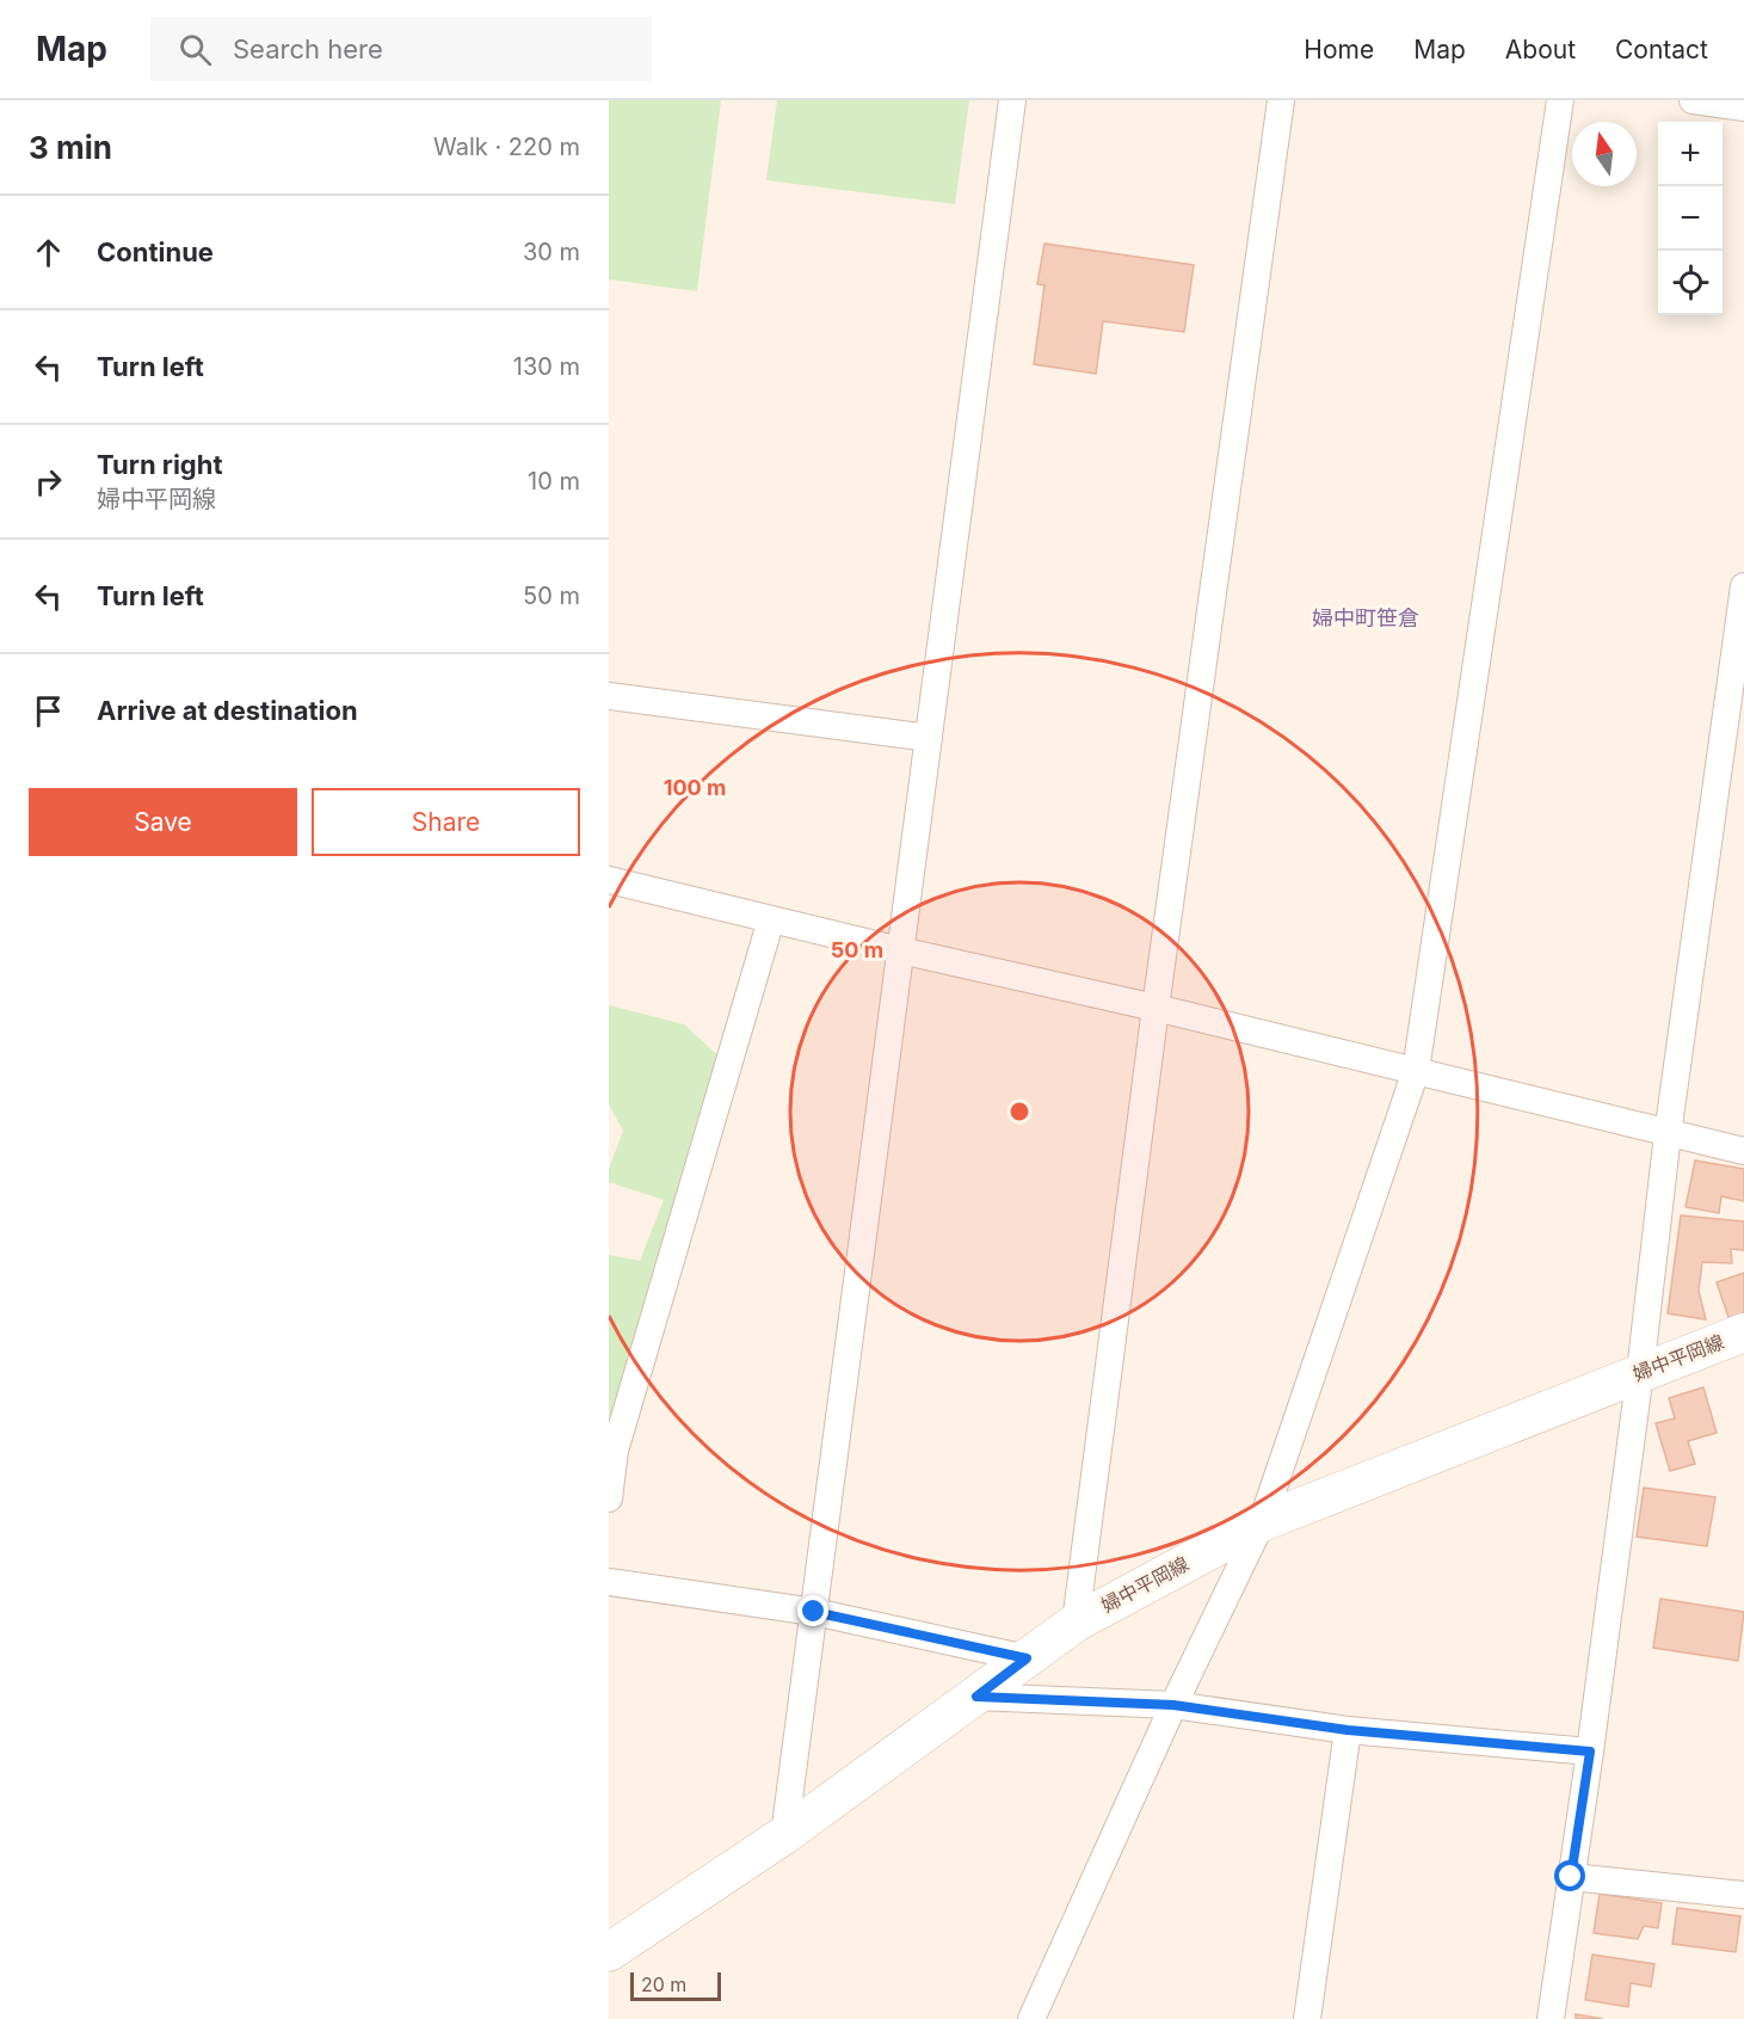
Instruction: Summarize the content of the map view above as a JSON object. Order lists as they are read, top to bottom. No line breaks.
{"streets":{"main road":["婦中平岡線"]},"districts":["婦中町笹倉"],"scale_bar":"20 m","north":"top","page":{"header":"Map","search":"Search here","nav":["Home","Map","About","Contact"],"heading":["3 min","Walk · 220 m"],"map_buttons":["+","−"],"list":[["Continue","30 m"],["Turn left","130 m"],["Turn right","婦中平岡線","10 m"],["Turn left","50 m"],"Arrive at destination"],"buttons":["Save","Share"],"scale":"20 m"},"rings":["100 m","50 m"]}
